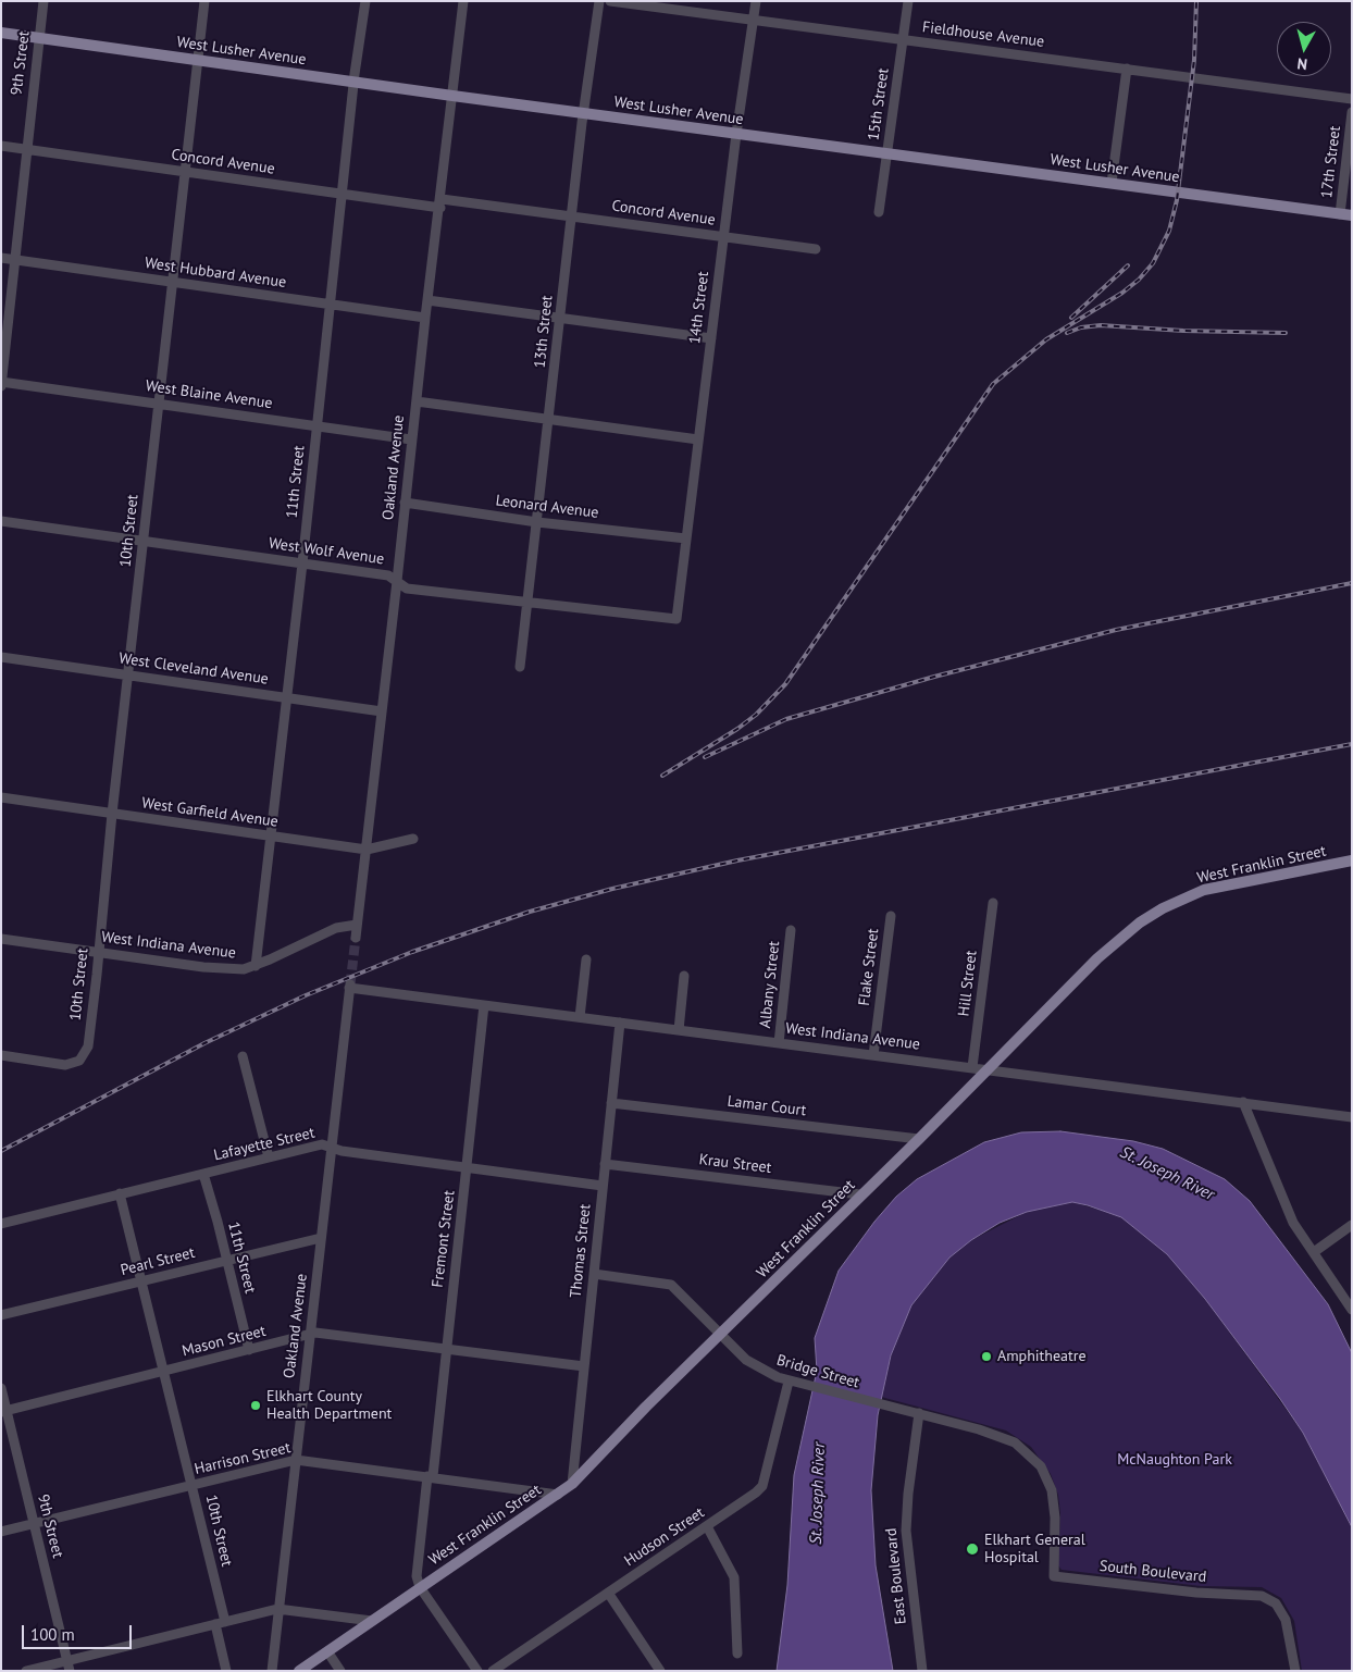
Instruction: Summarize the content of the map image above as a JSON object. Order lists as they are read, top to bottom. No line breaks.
{"streets":{"main road":["West Lusher Avenue","West Franklin Street"],"street":["Fieldhouse Avenue","9th Street","15th Street","Concord Avenue","17th Street","West Hubbard Avenue","14th Street","13th Street","West Blaine Avenue","Oakland Avenue","11th Street","Leonard Avenue","10th Street","West Wolf Avenue","West Cleveland Avenue","West Garfield Avenue","West Indiana Avenue","Flake Street","Hill Street","Albany Street","Lamar Court","Lafayette Street","Krau Street","Fremont Street","Thomas Street","Pearl Street","Mason Street","Bridge Street","Harrison Street","Hudson Street","South Boulevard","East Boulevard"]},"crossings":[["Fieldhouse Avenue","15th Street"],["Fieldhouse Avenue","14th Street"],["West Lusher Avenue","9th Street"],["West Lusher Avenue","15th Street"],["West Lusher Avenue","17th Street"],["West Lusher Avenue","14th Street"],["West Lusher Avenue","13th Street"],["West Lusher Avenue","Oakland Avenue"],["West Lusher Avenue","11th Street"],["West Lusher Avenue","10th Street"],["9th Street","Concord Avenue"],["9th Street","West Hubbard Avenue"],["9th Street","West Blaine Avenue"],["9th Street","Mason Street"],["9th Street","Harrison Street"],["Concord Avenue","14th Street"],["Concord Avenue","13th Street"],["Concord Avenue","Oakland Avenue"],["Concord Avenue","11th Street"],["Concord Avenue","10th Street"],["West Hubbard Avenue","Oakland Avenue"],["West Hubbard Avenue","11th Street"],["West Hubbard Avenue","10th Street"],["14th Street","Leonard Avenue"],["14th Street","West Wolf Avenue"],["13th Street","Leonard Avenue"],["13th Street","West Wolf Avenue"],["West Blaine Avenue","Oakland Avenue"],["West Blaine Avenue","11th Street"],["West Blaine Avenue","10th Street"],["Oakland Avenue","Leonard Avenue"],["Oakland Avenue","West Wolf Avenue"],["Oakland Avenue","West Cleveland Avenue"],["Oakland Avenue","West Garfield Avenue"],["Oakland Avenue","West Indiana Avenue"],["Oakland Avenue","Lafayette Street"],["Oakland Avenue","Pearl Street"],["Oakland Avenue","Mason Street"],["Oakland Avenue","Harrison Street"],["11th Street","West Wolf Avenue"],["11th Street","West Cleveland Avenue"],["11th Street","West Garfield Avenue"],["11th Street","West Indiana Avenue"],["11th Street","Lafayette Street"],["11th Street","Pearl Street"],["11th Street","Mason Street"],["10th Street","West Wolf Avenue"],["10th Street","West Cleveland Avenue"],["10th Street","West Garfield Avenue"],["10th Street","West Indiana Avenue"],["10th Street","Lafayette Street"],["10th Street","Pearl Street"],["10th Street","Mason Street"],["10th Street","Harrison Street"],["West Franklin Street","West Indiana Avenue"],["West Franklin Street","Lamar Court"],["West Franklin Street","Krau Street"],["West Franklin Street","Fremont Street"],["West Franklin Street","Thomas Street"],["West Franklin Street","Bridge Street"],["West Franklin Street","Harrison Street"],["West Indiana Avenue","Flake Street"],["West Indiana Avenue","Hill Street"],["West Indiana Avenue","Albany Street"],["West Indiana Avenue","Fremont Street"],["West Indiana Avenue","Thomas Street"],["Lamar Court","Thomas Street"],["Lafayette Street","Fremont Street"],["Lafayette Street","Thomas Street"],["Krau Street","Thomas Street"],["Fremont Street","Mason Street"],["Fremont Street","Harrison Street"],["Thomas Street","Mason Street"],["Thomas Street","Bridge Street"],["Bridge Street","Hudson Street"],["Bridge Street","South Boulevard"],["Bridge Street","East Boulevard"],["South Boulevard","East Boulevard"]],"water":["St. Joseph River"],"parks":["McNaughton Park"],"places":["Amphitheatre","Elkhart County Health Department","Elkhart General Hospital"],"scale_bar":"100 m","north":"bottom"}
